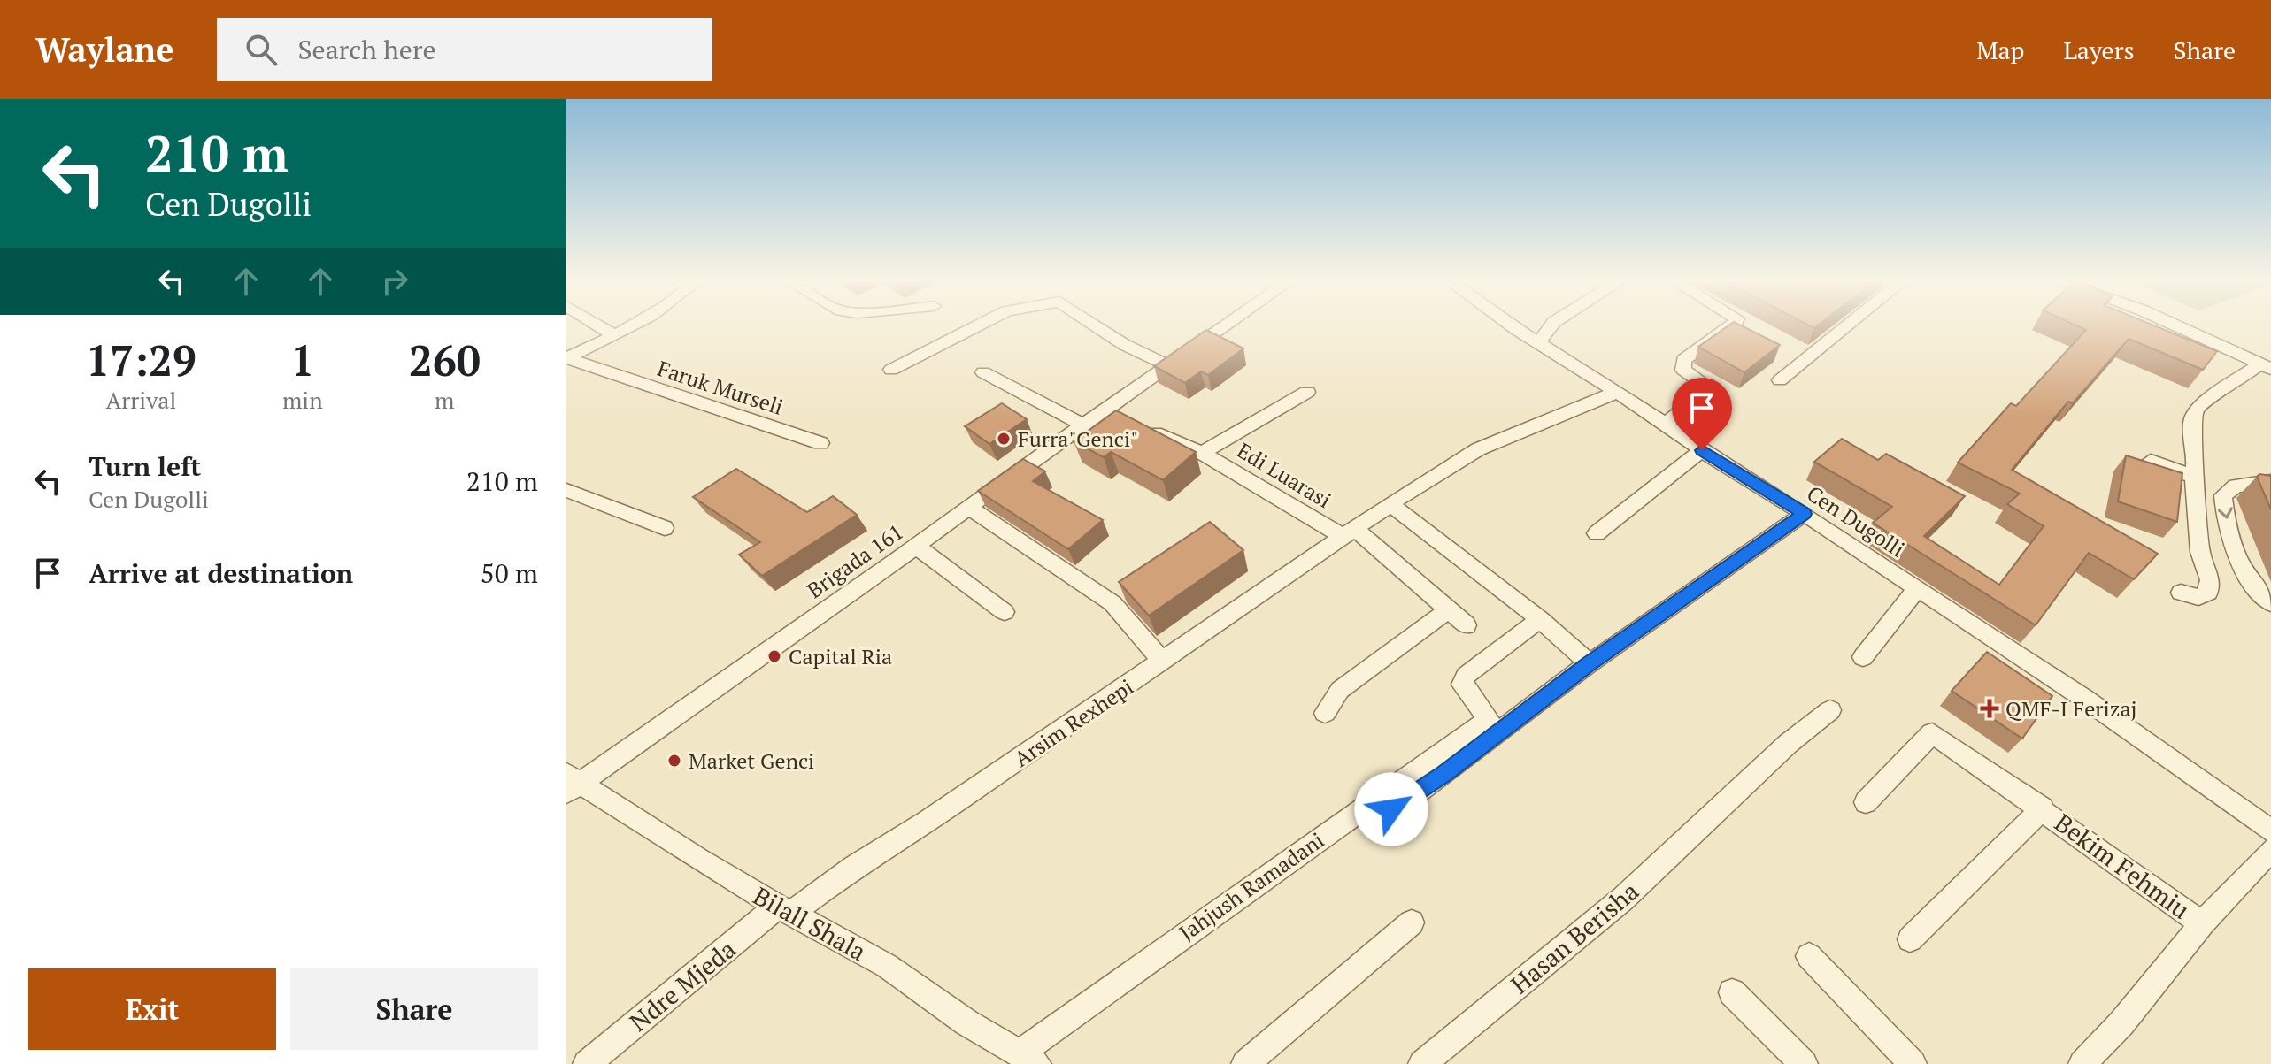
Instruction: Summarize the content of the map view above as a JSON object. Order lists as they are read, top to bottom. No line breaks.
{"streets":{"street":["Faruk Murseli","Edi Luarasi","Cen Dugolli","Brigada 161","Arsim Rexhepi","Bekim Fehmiu","Jahjush Ramadani","Bilall Shala","Hasan Berisha","Ndre Mjeda"]},"crossings":[["Edi Luarasi","Arsim Rexhepi"],["Cen Dugolli","Arsim Rexhepi"],["Brigada 161","Bilall Shala"],["Arsim Rexhepi","Bilall Shala"],["Arsim Rexhepi","Ndre Mjeda"],["Jahjush Ramadani","Bilall Shala"],["Bilall Shala","Ndre Mjeda"]],"places":{"other":["Furra\"Genci\"","Capital Ria","Market Genci"],"health":["QMF-I Ferizaj"]},"page":{"header":"Waylane","search":"Search here","nav":["Map","Layers","Share"],"turn":["210 m","Cen Dugolli"],"eta":["17:29","Arrival","1","min","260","m"],"list":[{"name":"Turn left","note":"Cen Dugolli","value":"210 m"},{"name":"Arrive at destination","value":"50 m"}],"buttons":["Exit","Share"]}}
